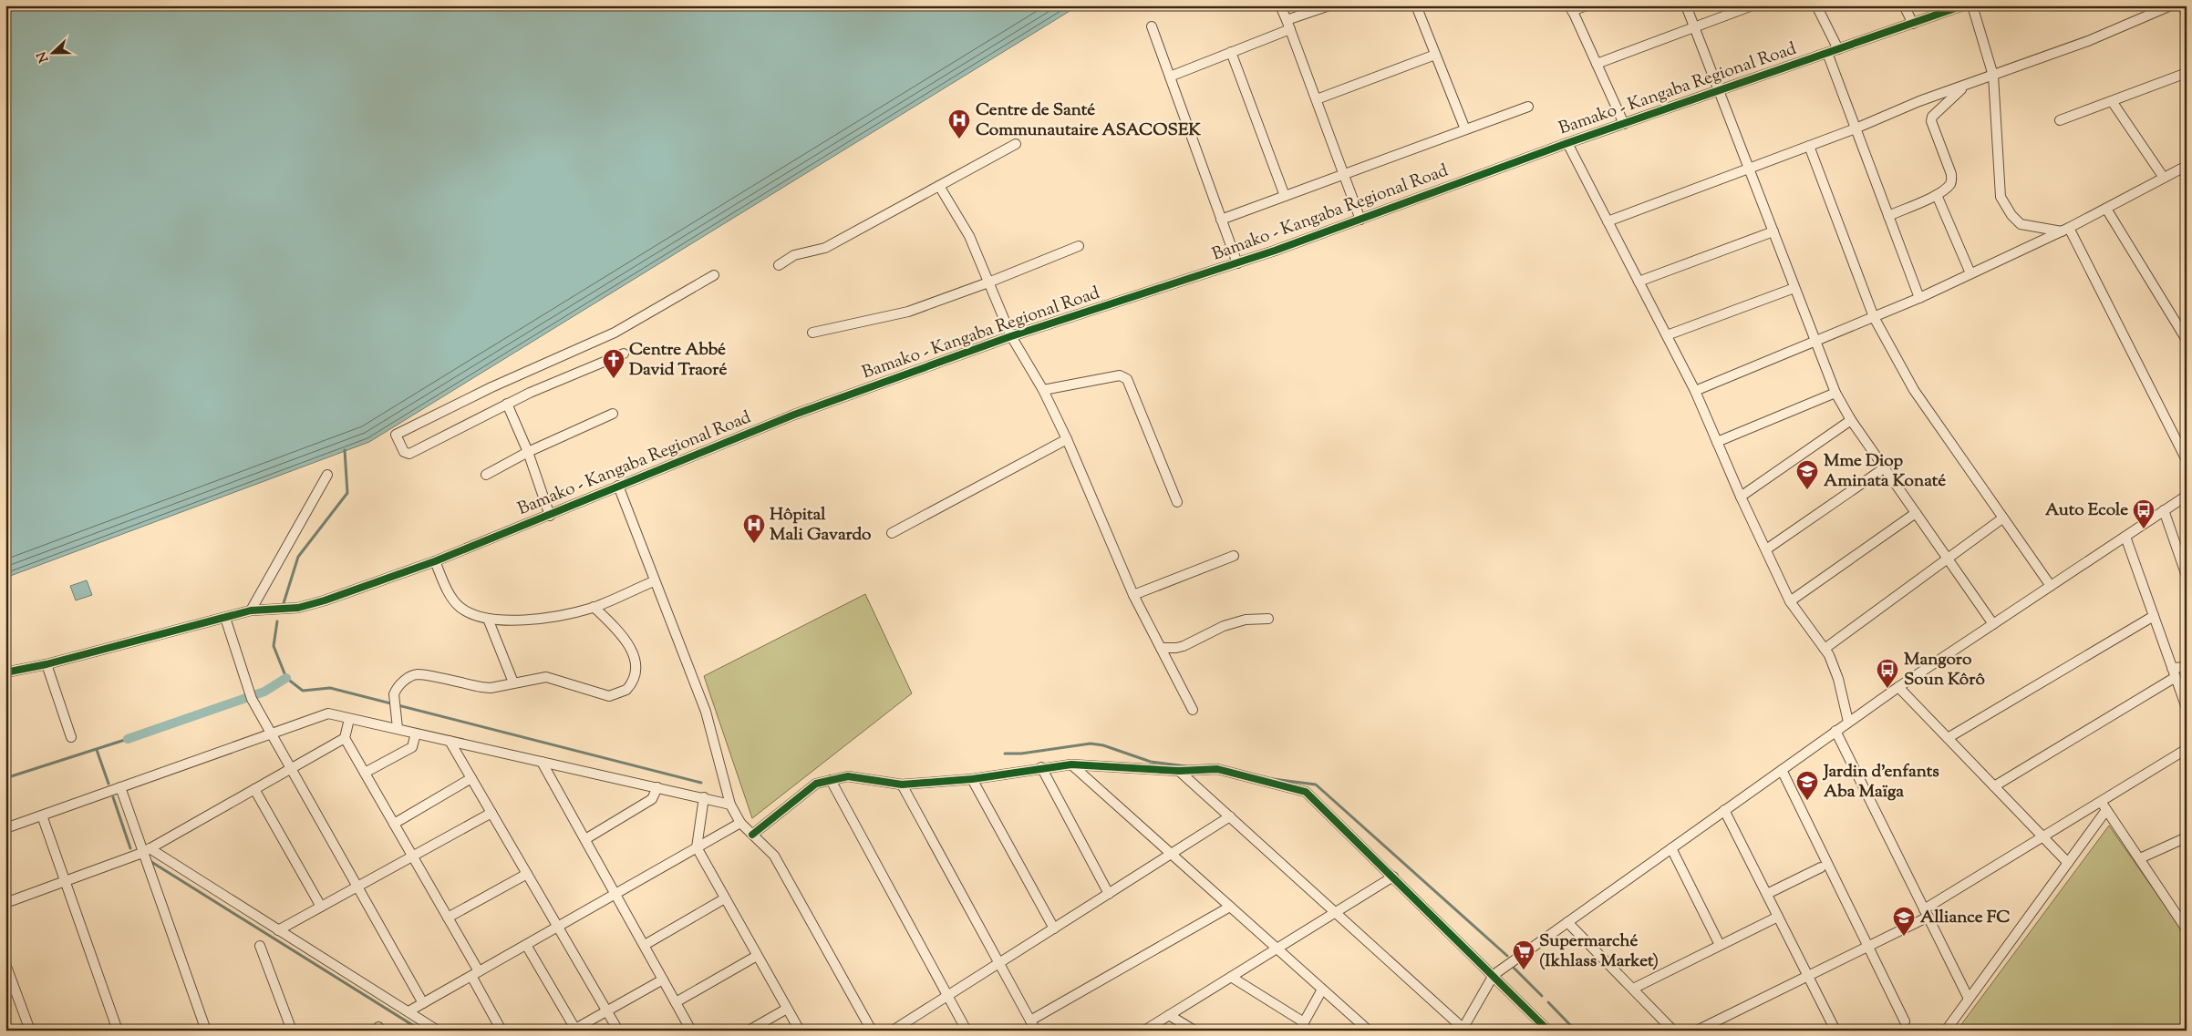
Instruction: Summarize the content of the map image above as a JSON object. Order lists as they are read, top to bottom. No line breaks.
{"streets":{"street":["Bamako - Kangaba Regional Road"]},"places":{"hospital":["Centre de Santé Communautaire ASACOSEK","Hôpital Mali Gavardo"],"church":["Centre Abbé David Traoré"],"school or university":["Mme Diop Aminata Konaté","Jardin d'enfants Aba Maïga","Alliance FC"],"bus stop":["Auto Ecole","Mangoro Soun Kôrô"],"supermarket":["Supermarché (Ikhlass Market)"]},"north":"left"}
